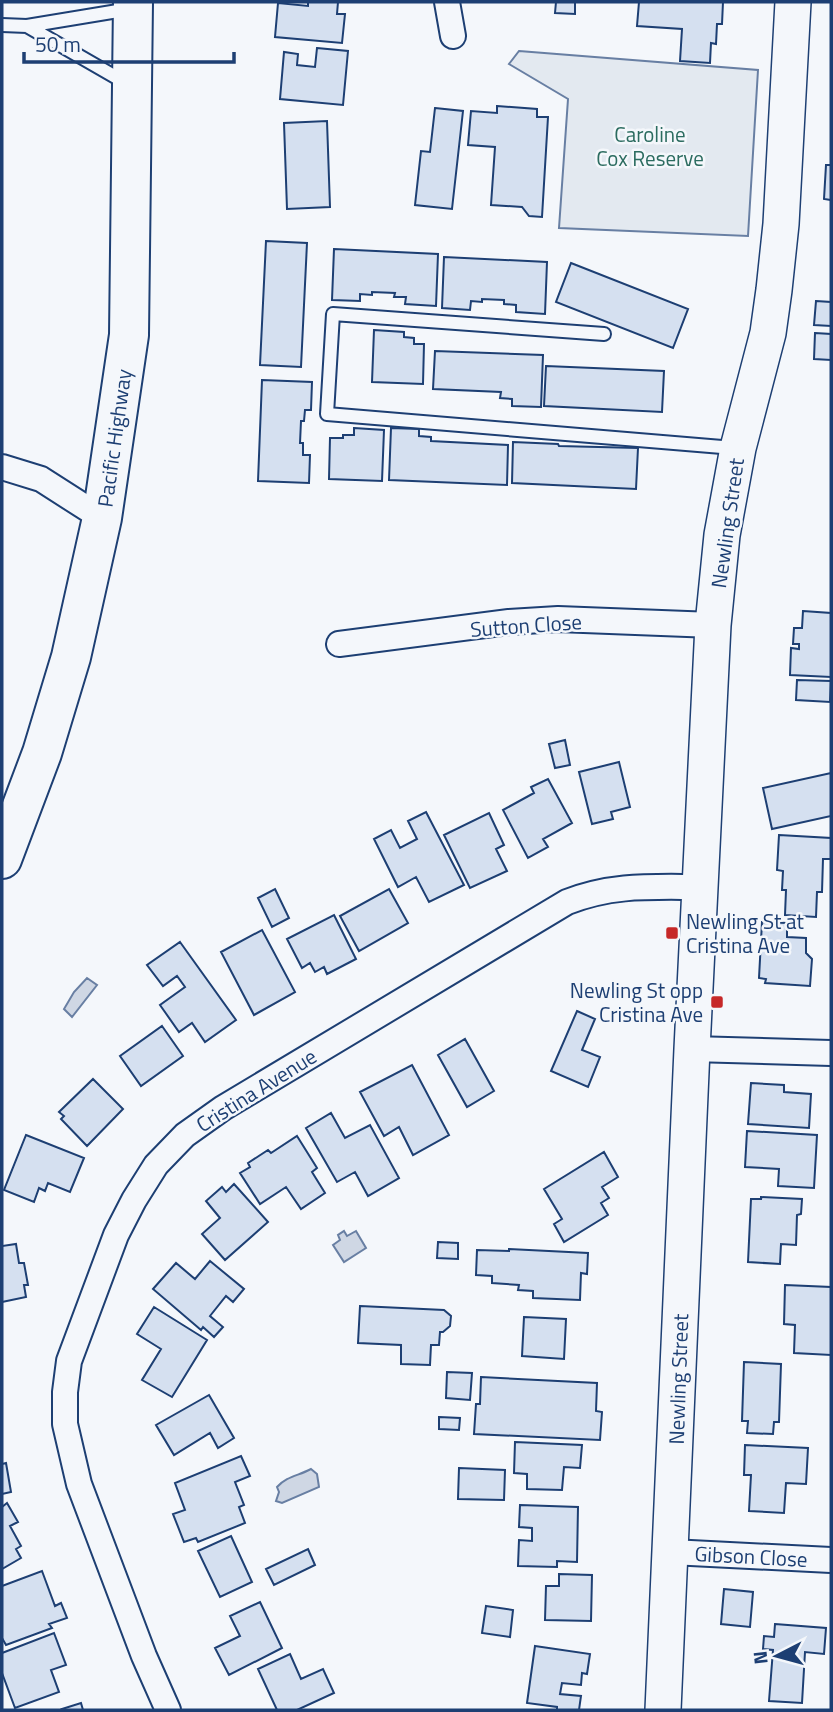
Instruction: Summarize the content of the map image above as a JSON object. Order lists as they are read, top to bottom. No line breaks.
{"streets":{"main road":["Pacific Highway"],"street":["Newling Street","Sutton Close","Cristina Avenue","Gibson Close"]},"crossings":[["Newling Street","Sutton Close"],["Newling Street","Cristina Avenue"],["Newling Street","Gibson Close"]],"parks":["Caroline Cox Reserve"],"places":{"transit":["Newling St at Cristina Ave","Newling St opp Cristina Ave"]},"scale_bar":"50 m","north":"left"}
